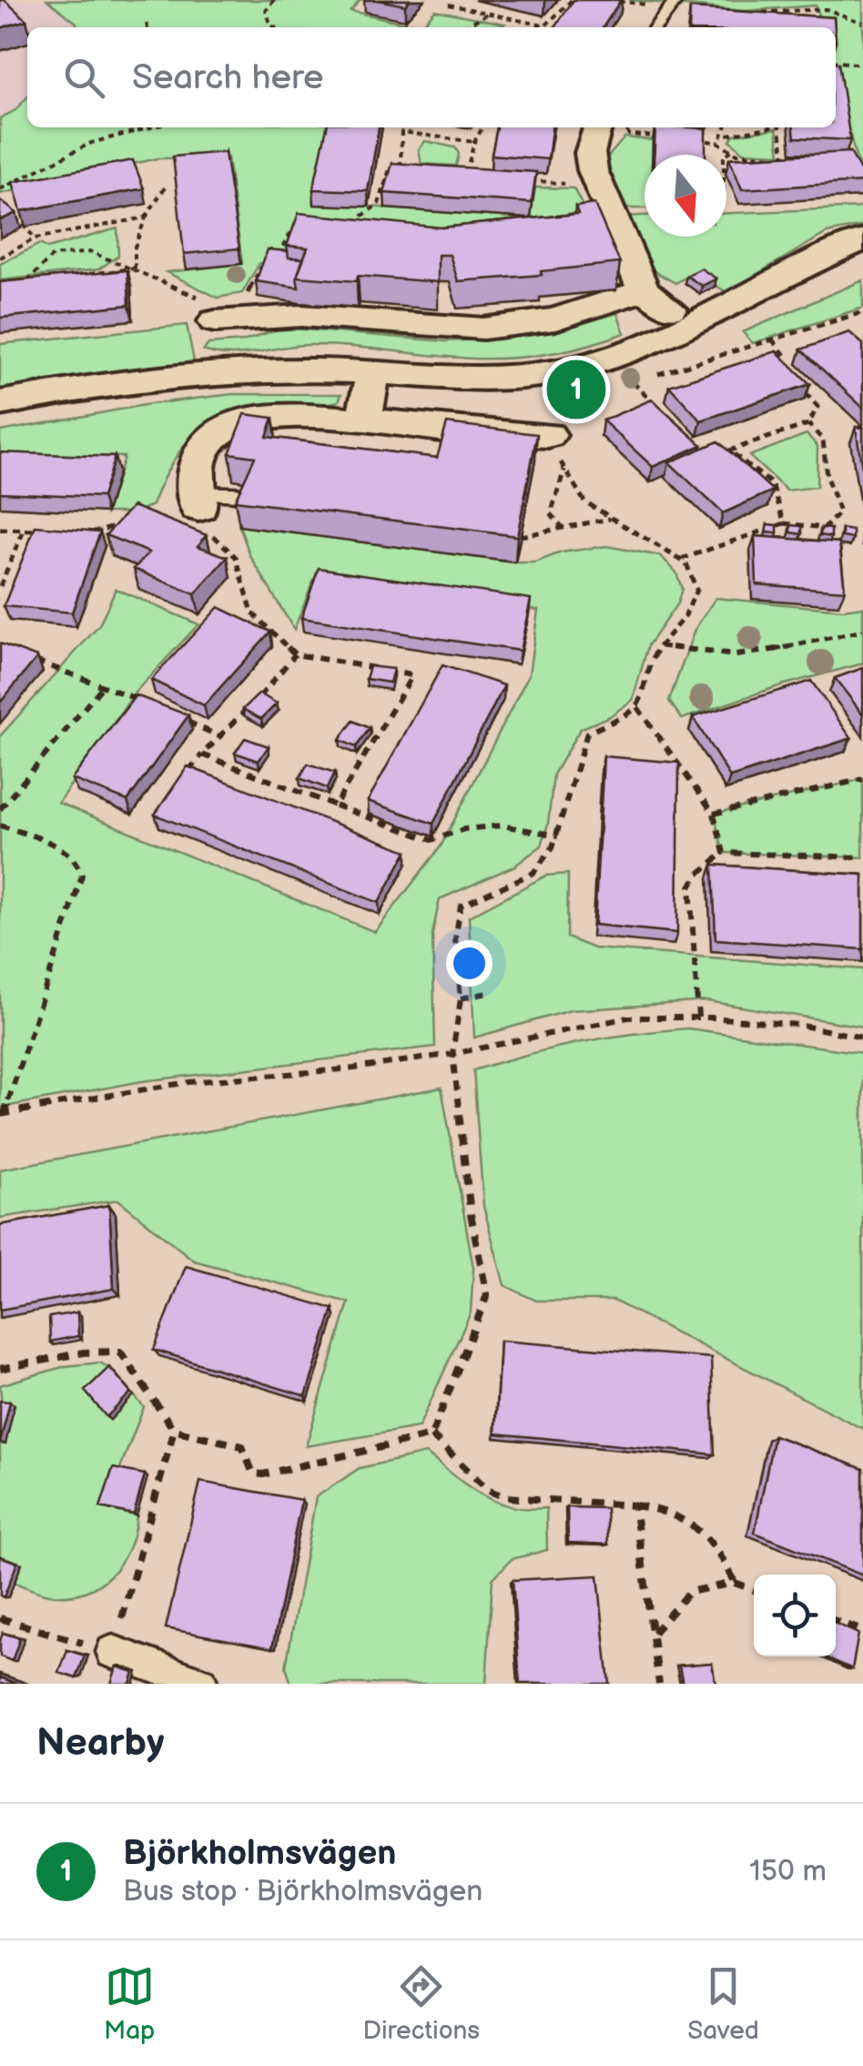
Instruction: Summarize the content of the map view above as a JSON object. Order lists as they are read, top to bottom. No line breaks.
{"north":"bottom","page":{"search":"Search here","pins":"1","heading":"Nearby","list":[{"mark":"1","name":"Björkholmsvägen","note":"Bus stop · Björkholmsvägen","value":"150 m"}],"nav":["Map","Directions","Saved"]}}
